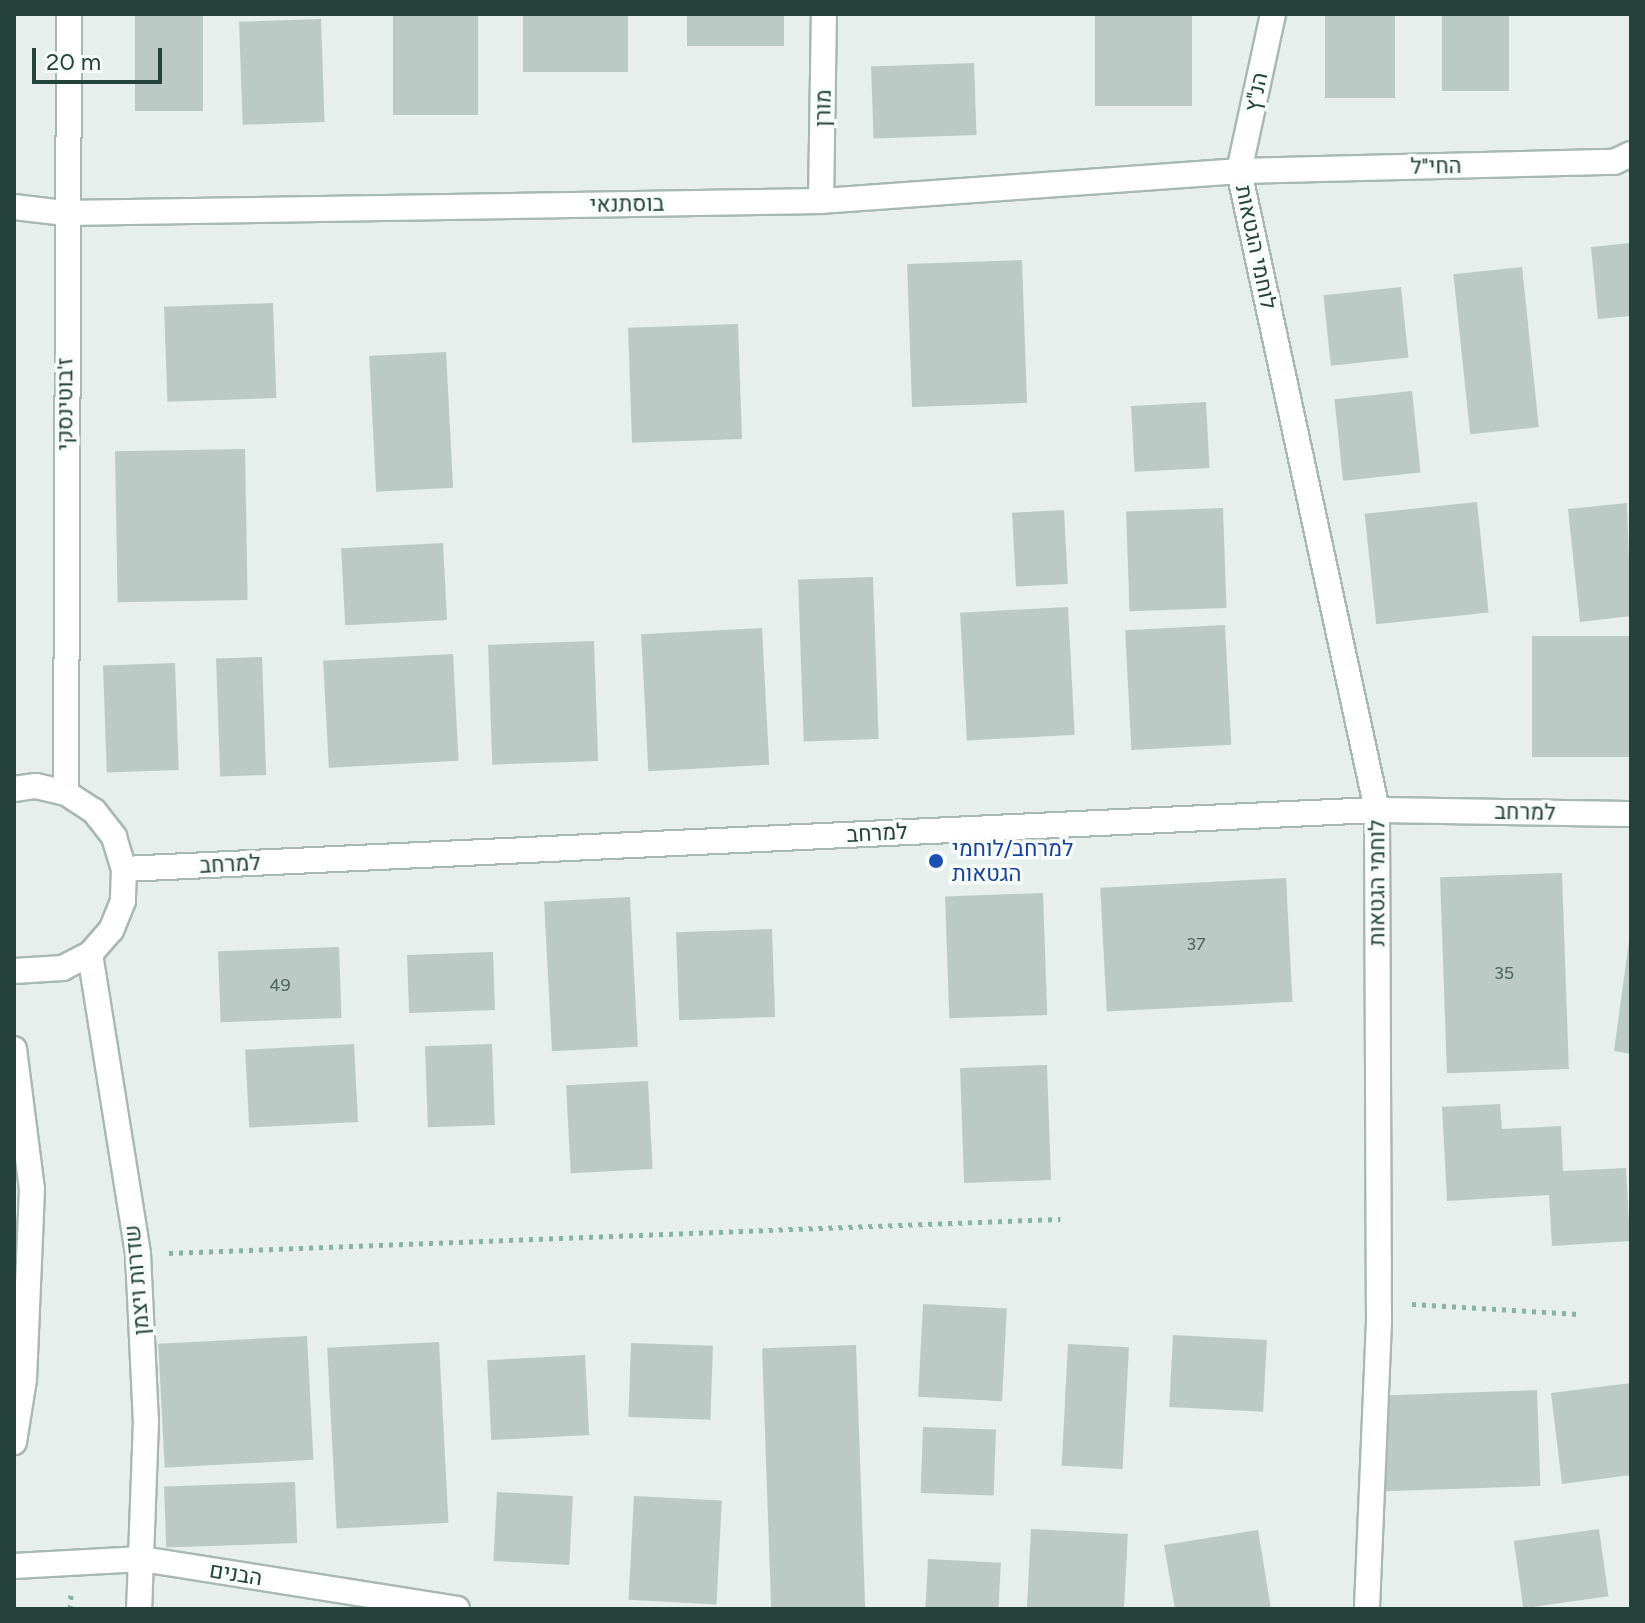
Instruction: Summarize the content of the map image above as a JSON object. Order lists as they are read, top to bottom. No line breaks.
{"streets":{"street":["הנ\"ץ","מורן","החי\"ל","בוסתנאי","לוחמי הגטאות","ז'בוטינסקי","למרחב","שדרות ויצמן","הבנים"]},"crossings":[["הנ\"ץ","החי\"ל"],["הנ\"ץ","בוסתנאי"],["הנ\"ץ","לוחמי הגטאות"],["מורן","בוסתנאי"],["החי\"ל","בוסתנאי"],["החי\"ל","לוחמי הגטאות"],["בוסתנאי","לוחמי הגטאות"],["בוסתנאי","ז'בוטינסקי"],["לוחמי הגטאות","למרחב"],["שדרות ויצמן","הבנים"]],"places":["למרחב/לוחמי הגטאות"],"house_numbers":["37","35","49"],"scale_bar":"20 m"}
